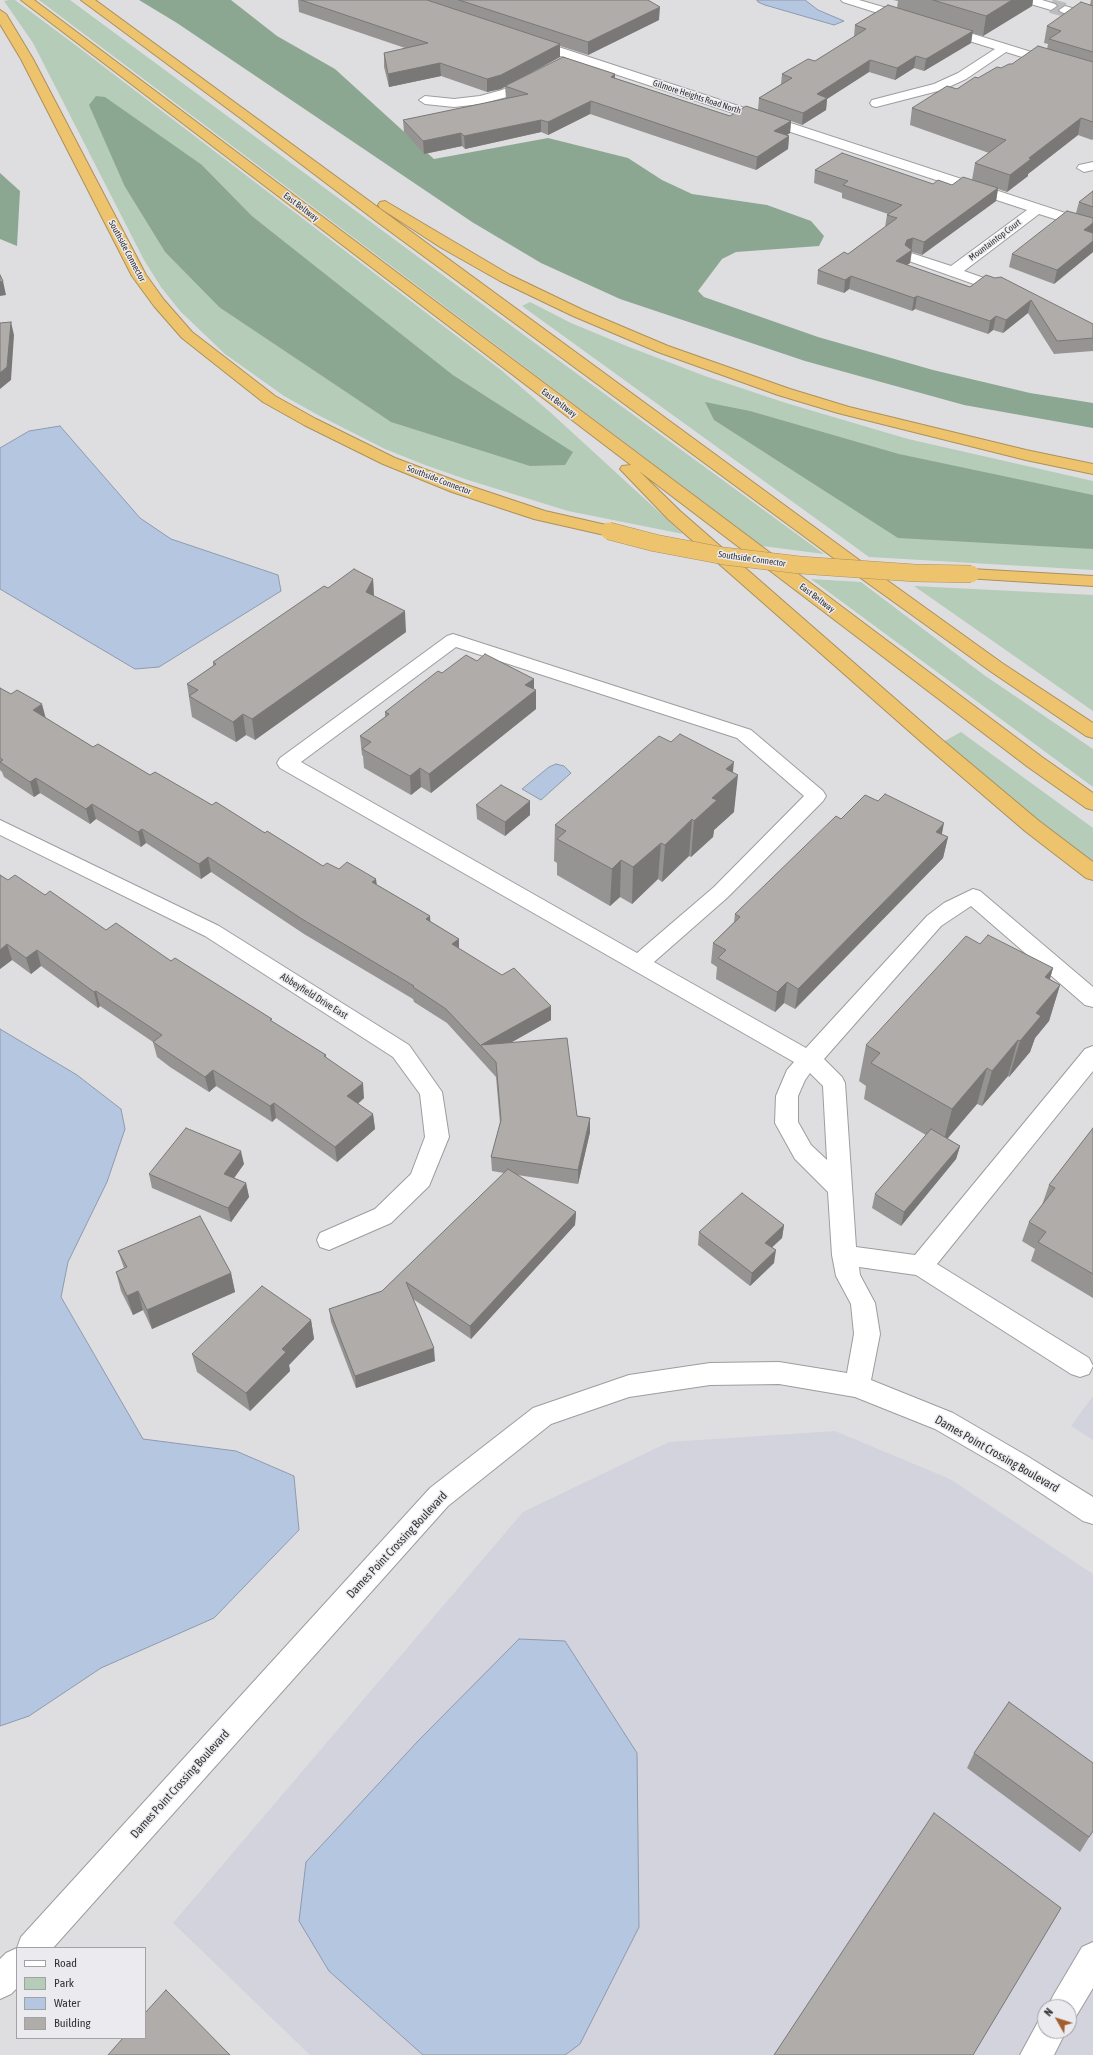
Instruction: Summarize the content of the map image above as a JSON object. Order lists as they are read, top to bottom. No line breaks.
{"streets":{"highway":["East Beltway","Southside Connector"],"street":["Gilmore Heights Road North","Mountaintop Court","Abbeyfield Drive East","Dames Point Crossing Boulevard"]},"crossings":[["Gilmore Heights Road North","Mountaintop Court"]],"legend":["Road","Park","Water","Building"],"north":"top left"}
